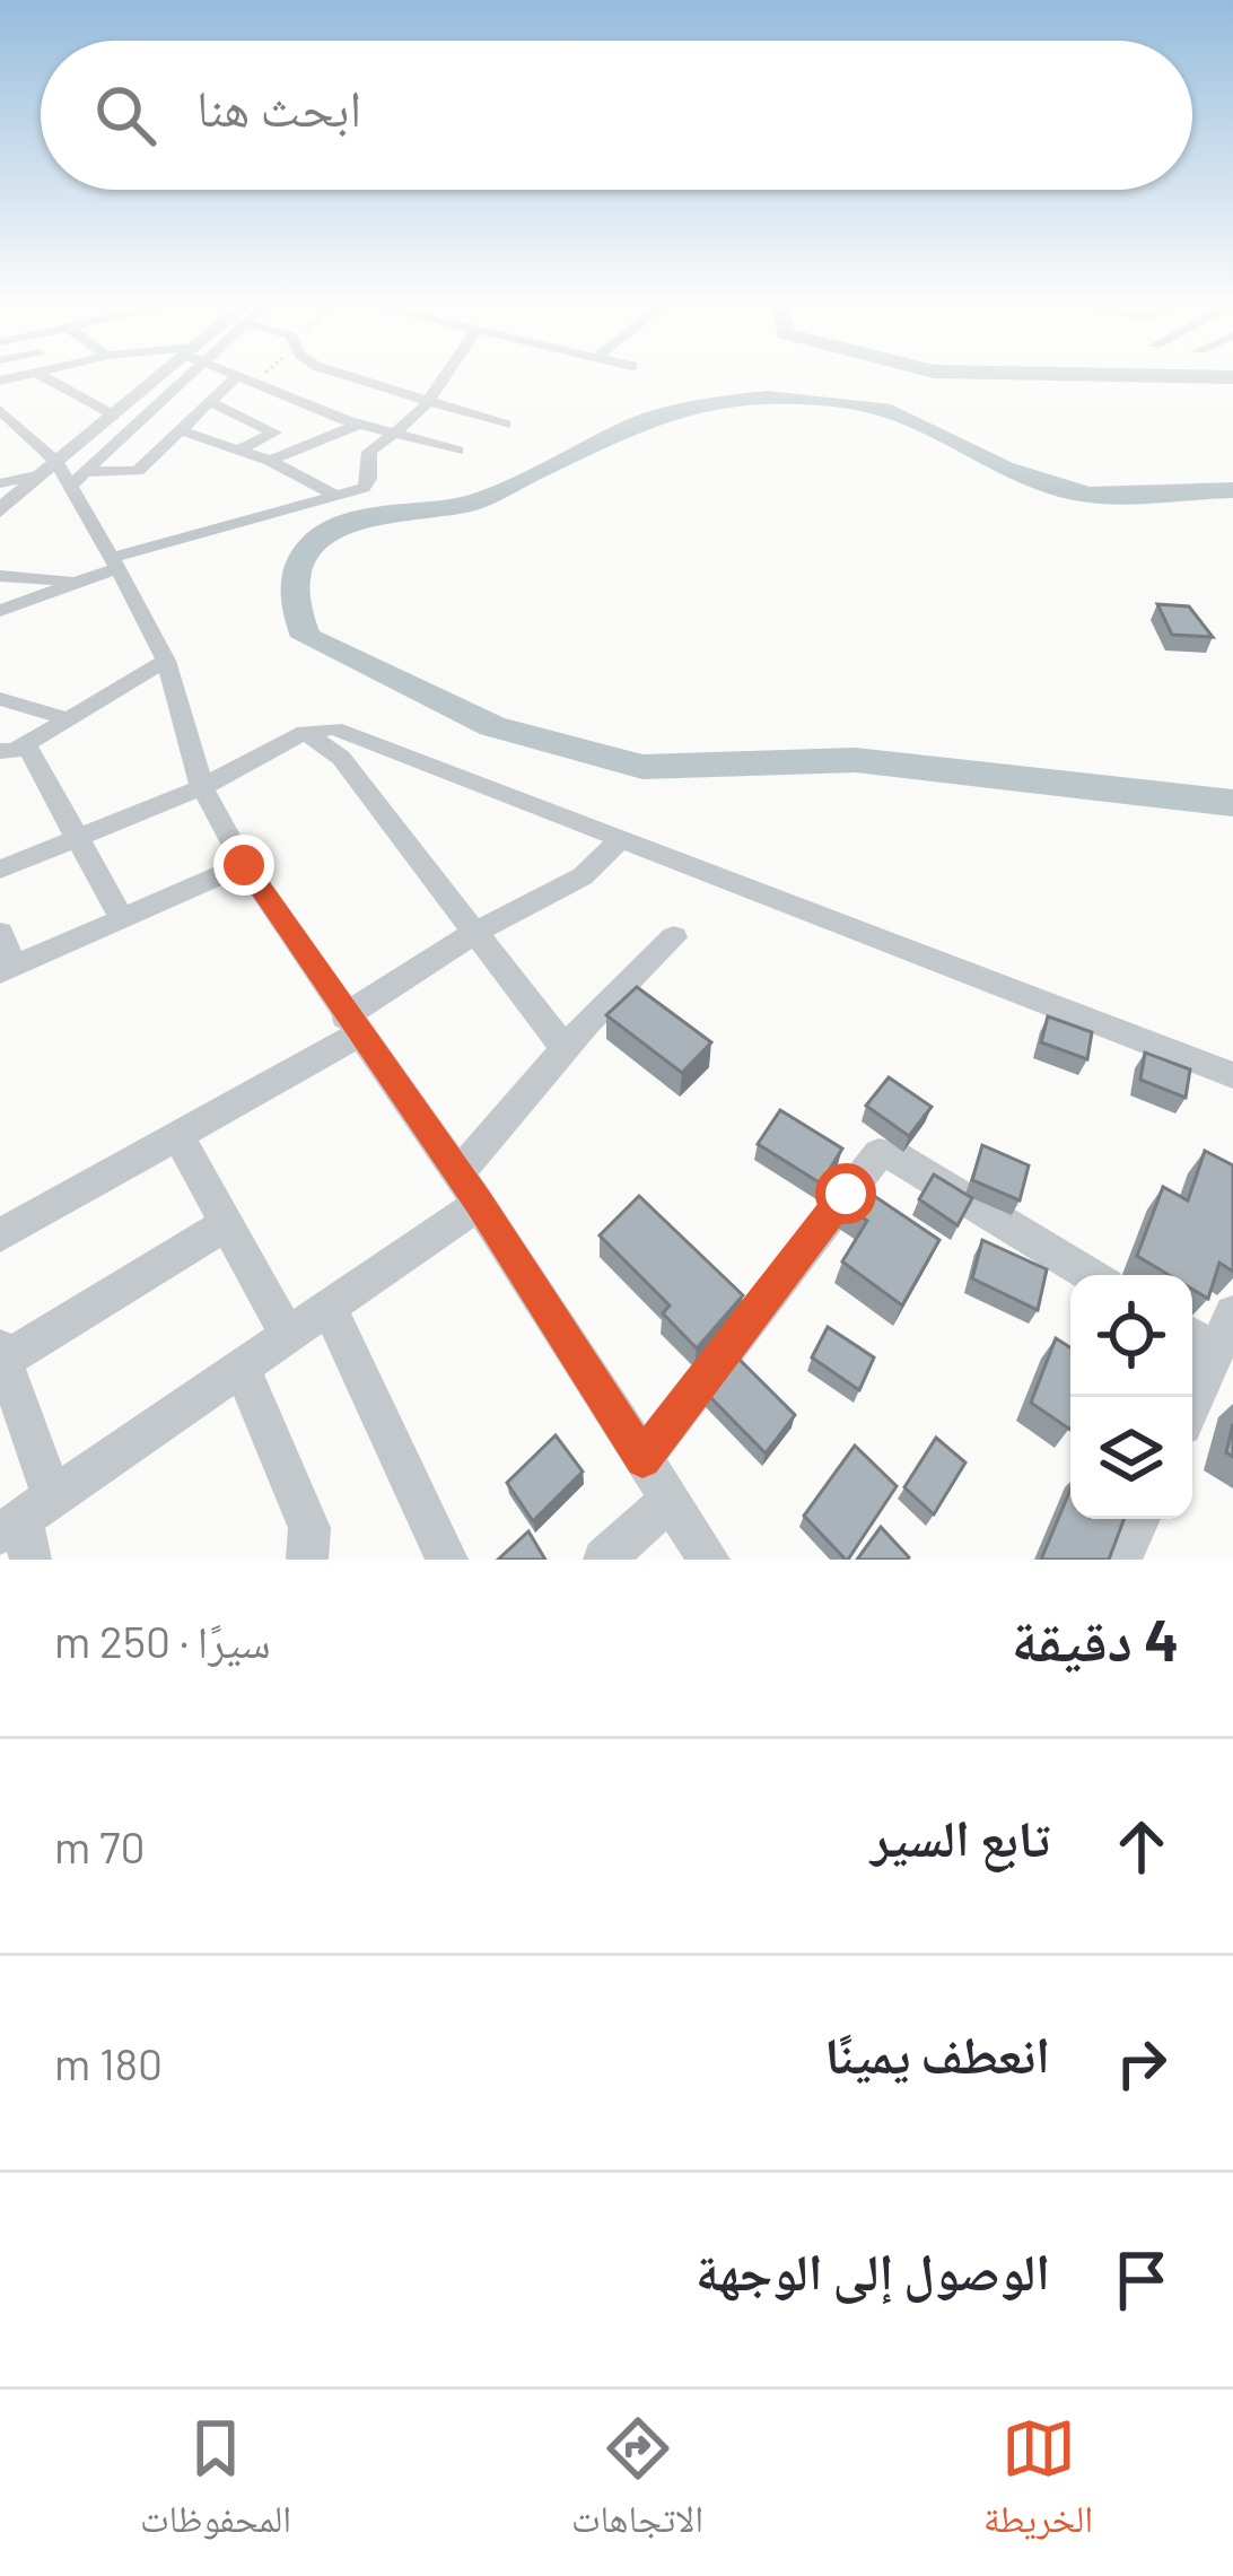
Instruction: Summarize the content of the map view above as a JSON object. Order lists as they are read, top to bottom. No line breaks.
{"page":{"search":"ابحث هنا","heading":["4 دقيقة","سيرًا · 250 m"],"list":[["تابع السير","70 m"],["انعطف يمينًا","180 m"],"الوصول إلى الوجهة"],"nav":["الخريطة","الاتجاهات","المحفوظات"]}}
